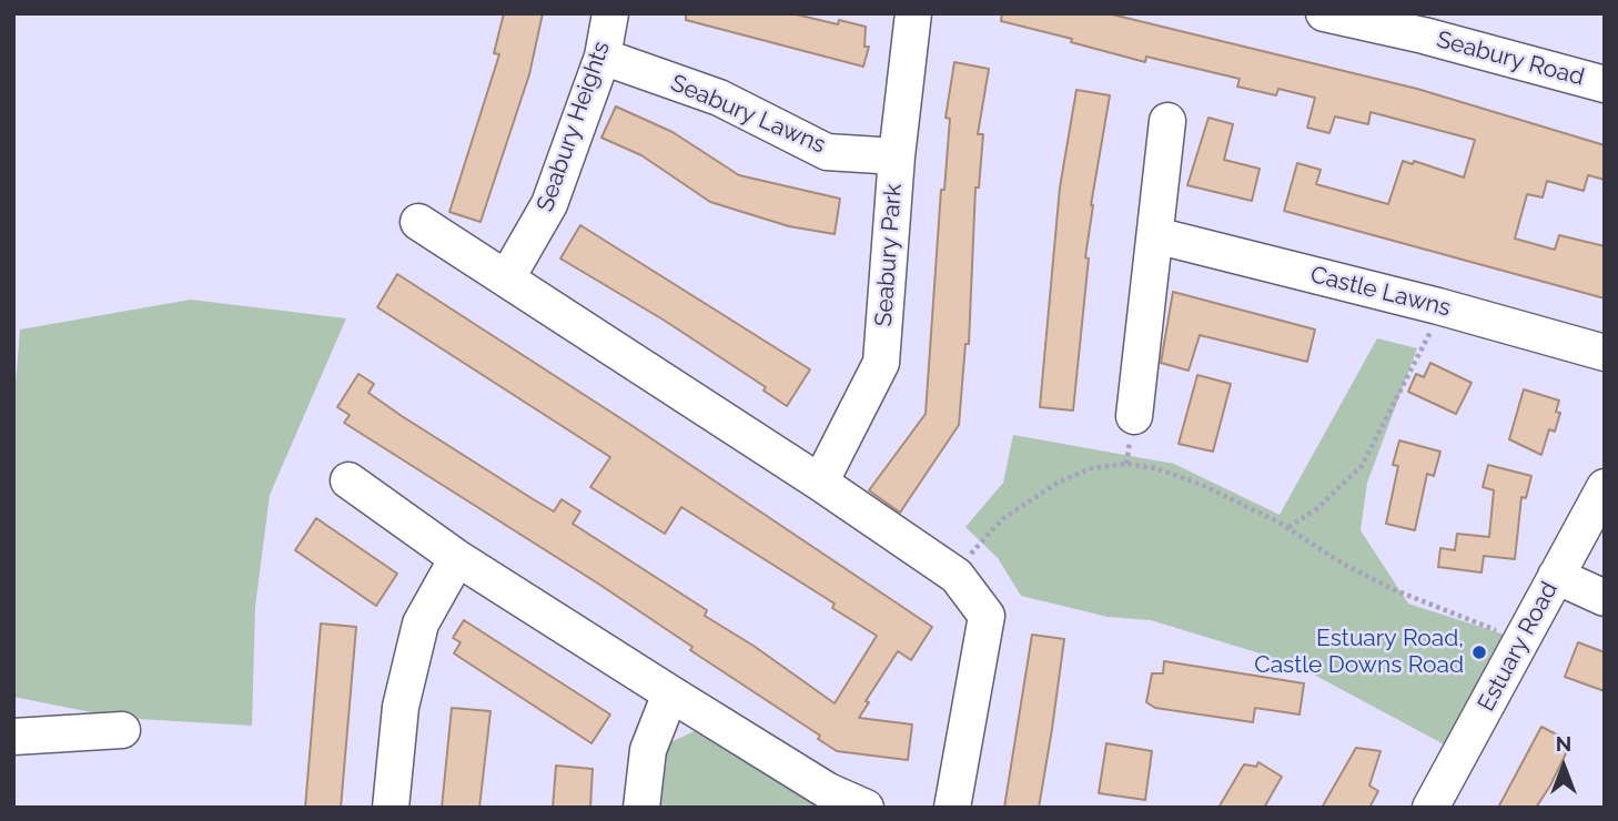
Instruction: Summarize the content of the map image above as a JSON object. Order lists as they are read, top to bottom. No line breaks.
{"streets":{"street":["Seabury Road","Seabury Lawns","Seabury Heights","Seabury Park","Castle Lawns","Estuary Road"]},"crossings":[["Seabury Lawns","Seabury Heights"],["Seabury Lawns","Seabury Park"]],"places":["Estuary Road, Castle Downs Road"],"north":"top"}
